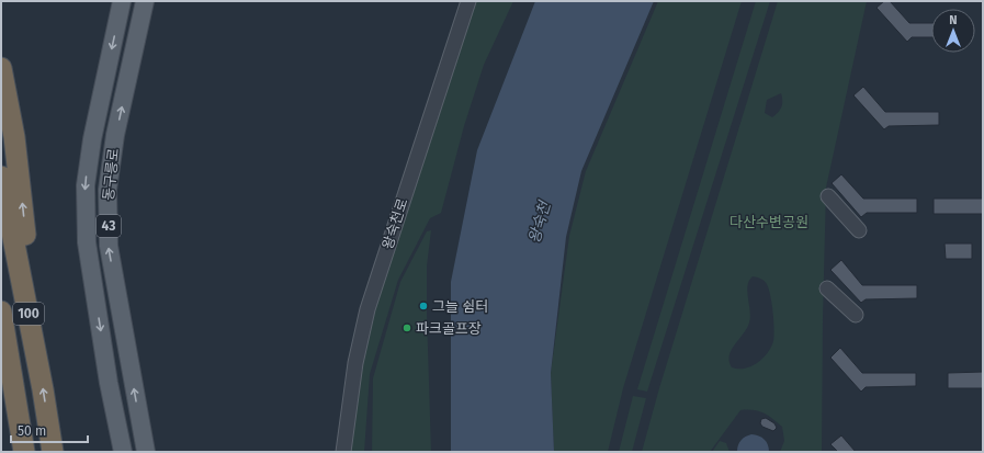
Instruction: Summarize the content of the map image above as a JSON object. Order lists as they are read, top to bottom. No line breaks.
{"streets":{"highway":["100"],"main road":["동구릉로","43"],"street":["왕숙천로"]},"water":["왕숙천"],"parks":["다산수변공원"],"places":["그늘 쉼터","파크골프장"],"scale_bar":"50 m","north":"top"}
